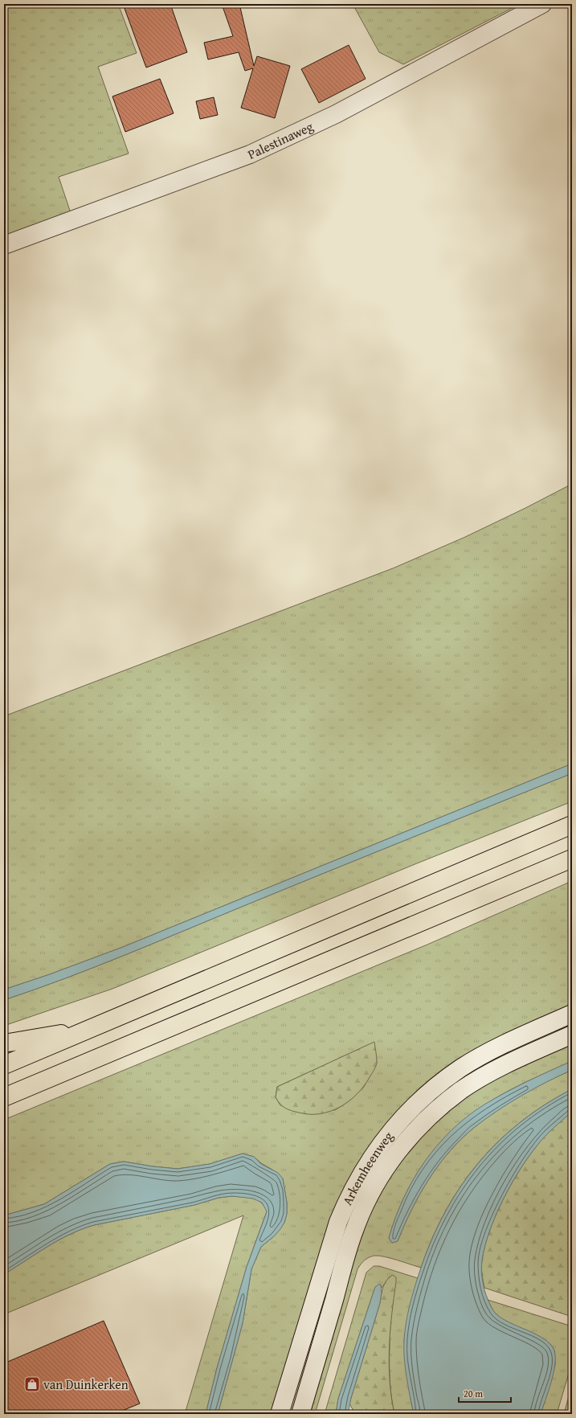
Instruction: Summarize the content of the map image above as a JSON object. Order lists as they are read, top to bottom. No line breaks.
{"streets":{"main road":["Palestinaweg","Arkemheenweg"]},"places":{"shop":["van Duinkerken"]},"scale_bar":"20 m"}
